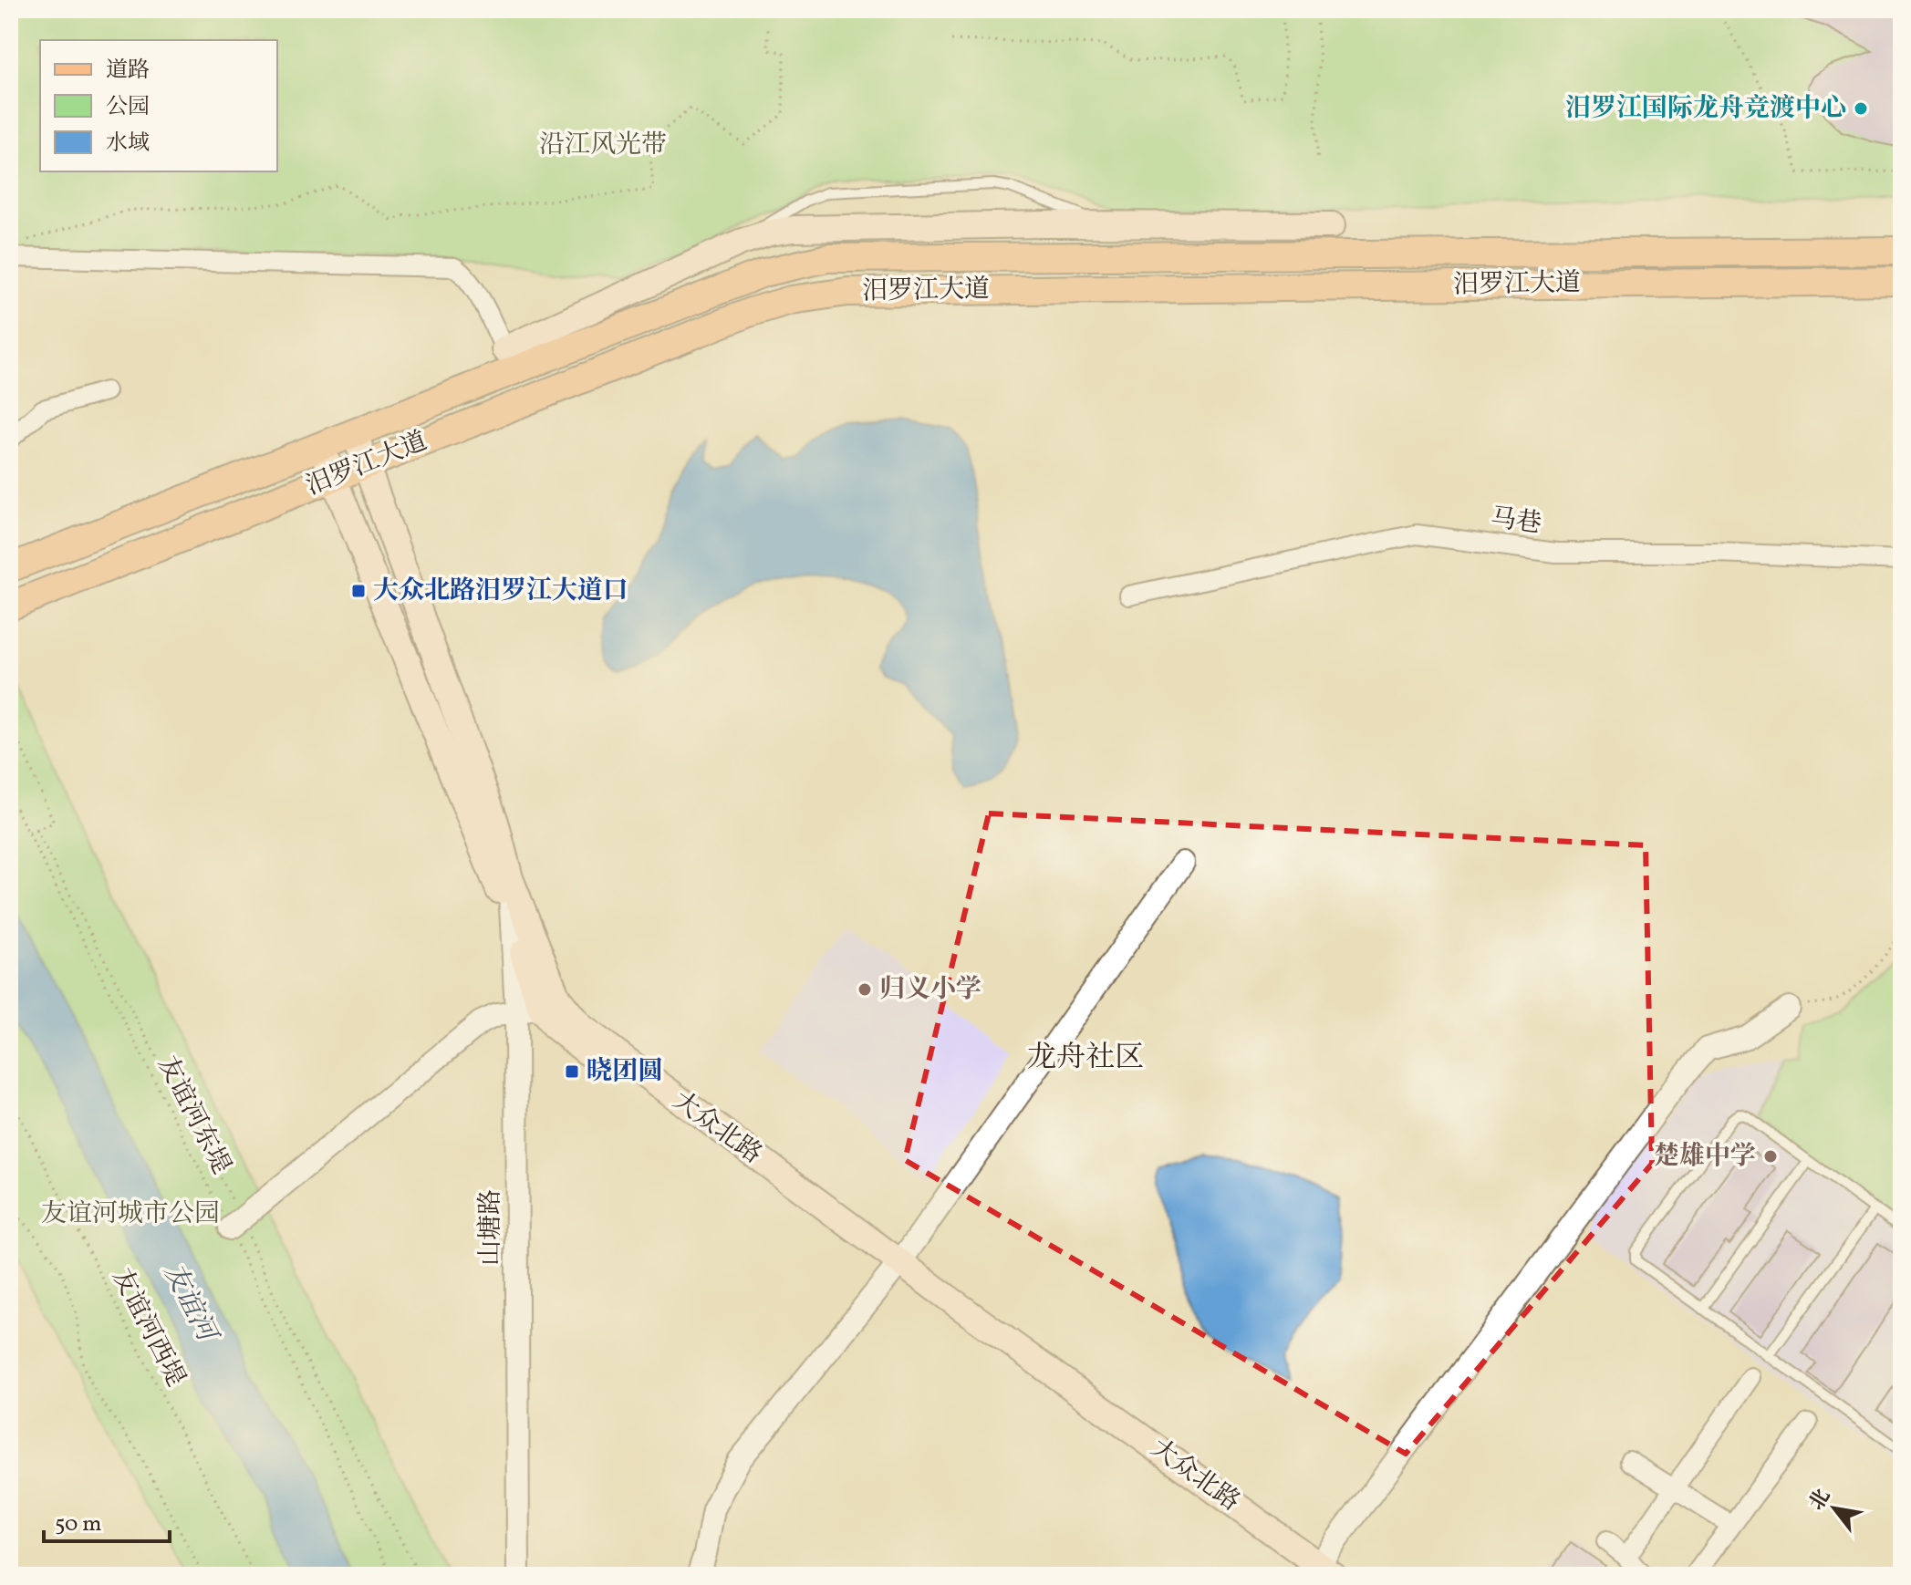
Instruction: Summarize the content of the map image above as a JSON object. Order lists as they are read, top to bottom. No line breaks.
{"streets":{"main road":["汨罗江大道","大众北路"],"street":["马巷","山塘路"],"path":["友谊河东堤","友谊河西堤"]},"crossings":[["汨罗江大道","大众北路"],["大众北路","山塘路"]],"districts":["龙舟社区"],"water":["友谊河"],"parks":["沿江风光带","友谊河城市公园"],"places":{"other":["汨罗江国际龙舟竞渡中心","归义小学","楚雄中学"],"transit":["大众北路汨罗江大道口","晓团圆"]},"legend":["道路","公园","水域"],"scale_bar":"50 m","north":"top left"}
